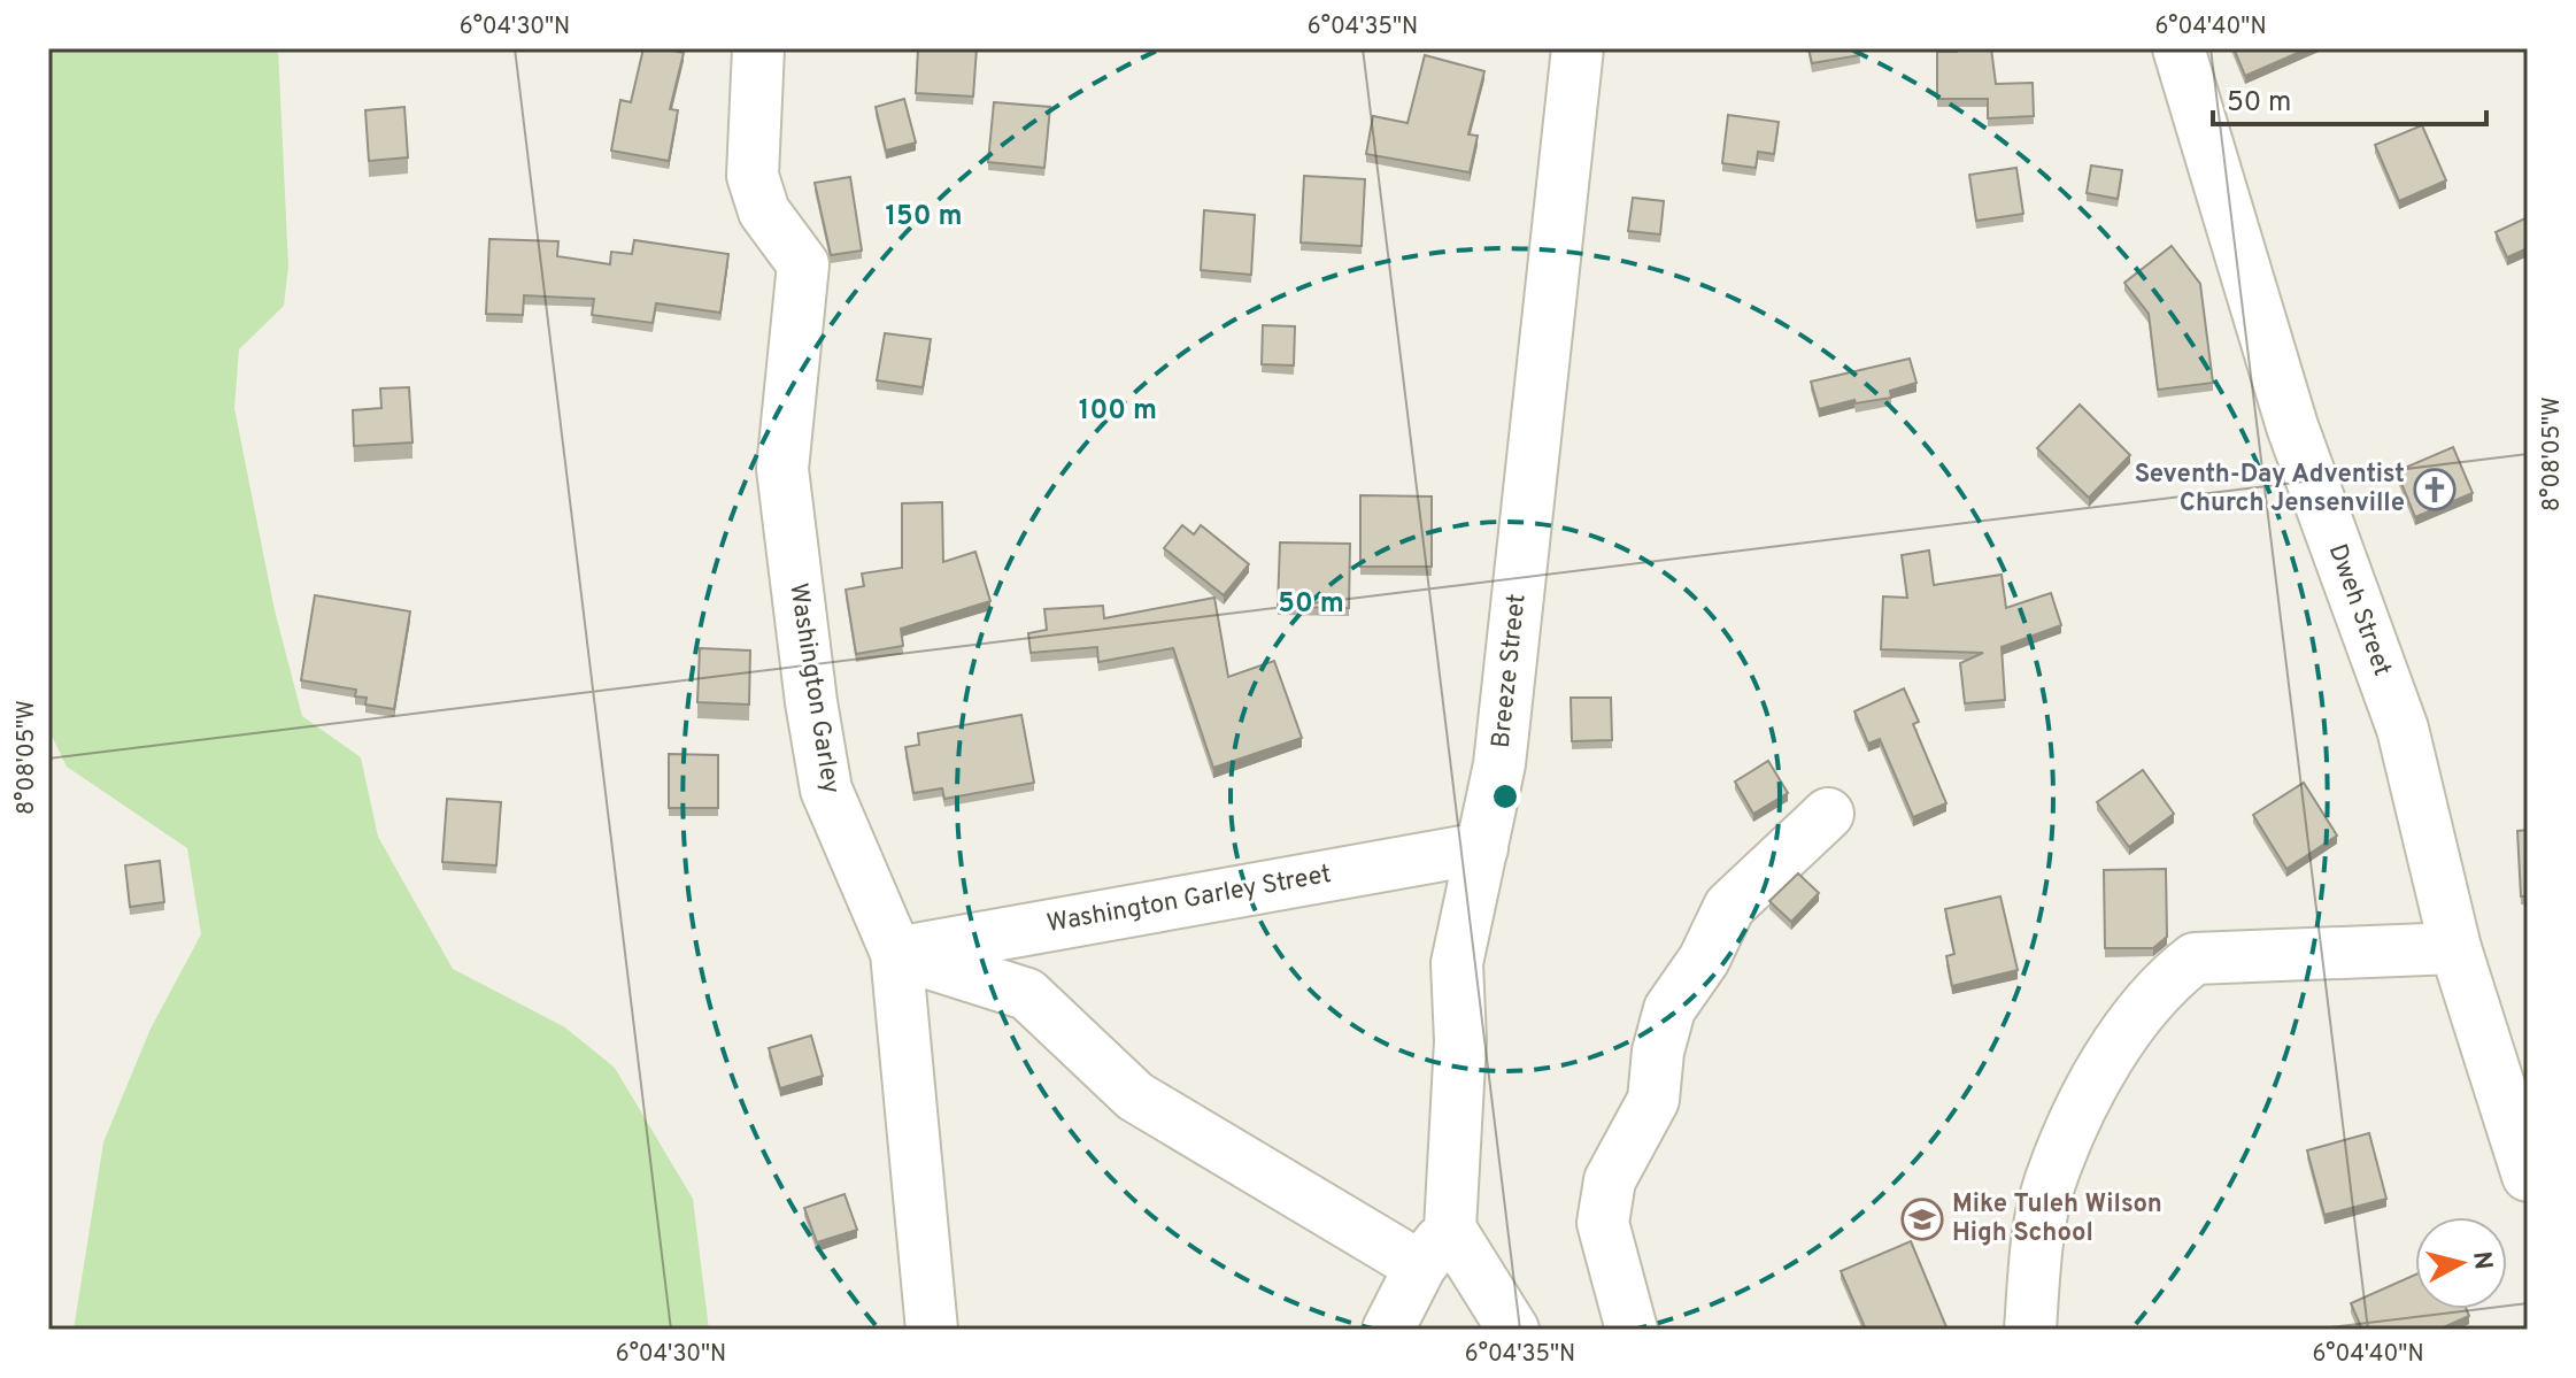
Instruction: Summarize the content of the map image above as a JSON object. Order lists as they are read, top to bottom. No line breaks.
{"streets":{"street":["Dweh Street","Breeze Street","Washington Garley","Washington Garley Street"]},"crossings":[["Breeze Street","Washington Garley Street"],["Washington Garley","Washington Garley Street"]],"places":{"church":["Seventh-Day Adventist Church Jensenville"],"school or university":["Mike Tuleh Wilson High School"]},"scale_bar":"50 m","north":"right","coordinates":["6°04'30\"N","6°04'35\"N","6°04'40\"N","8°08'05\"W"],"rings":["150 m","100 m","50 m"]}
